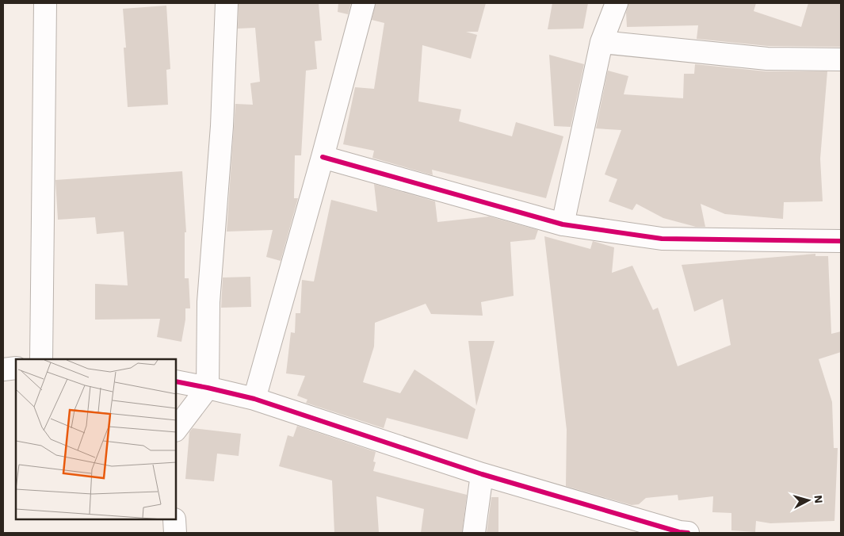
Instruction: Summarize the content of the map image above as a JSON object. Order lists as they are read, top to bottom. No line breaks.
{"north":"right"}
